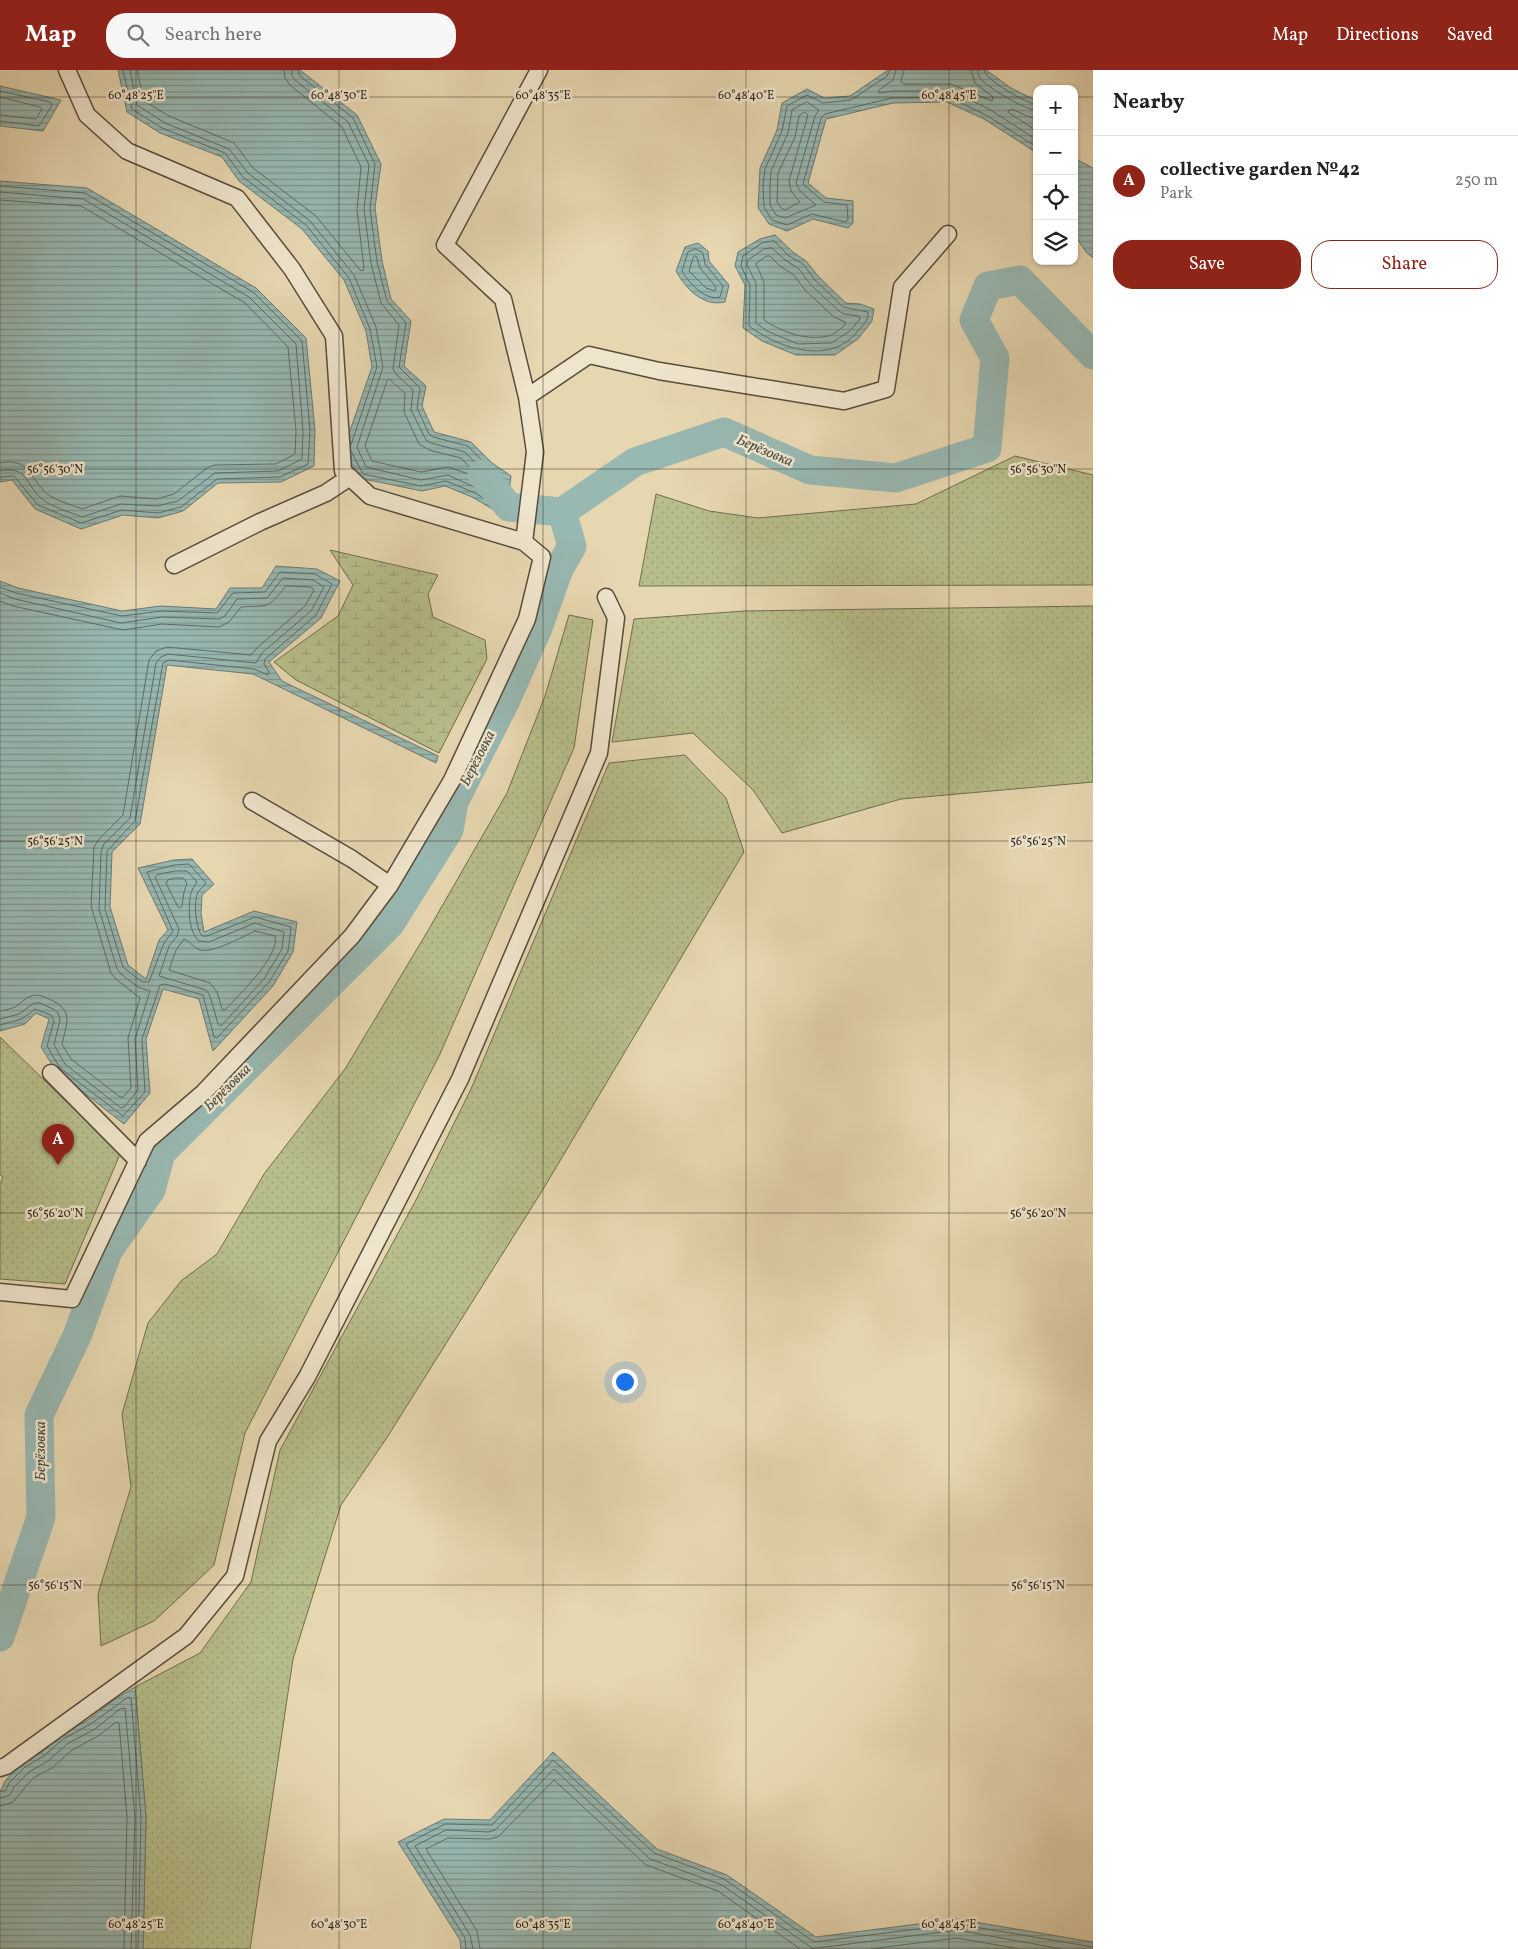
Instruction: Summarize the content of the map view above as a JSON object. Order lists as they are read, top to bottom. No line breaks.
{"water":["Берёзовка"],"page":{"header":"Map","search":"Search here","nav":["Map","Directions","Saved"],"heading":"Nearby","map_buttons":["+","−"],"list":[{"mark":"A","name":"collective garden №42","note":"Park","value":"250 m"}],"buttons":["Save","Share"],"pins":"A"},"coordinates":["60°48'25\"E","60°48'30\"E","60°48'35\"E","60°48'40\"E","60°48'45\"E","56°56'30\"N","56°56'25\"N","56°56'20\"N","56°56'15\"N"]}
